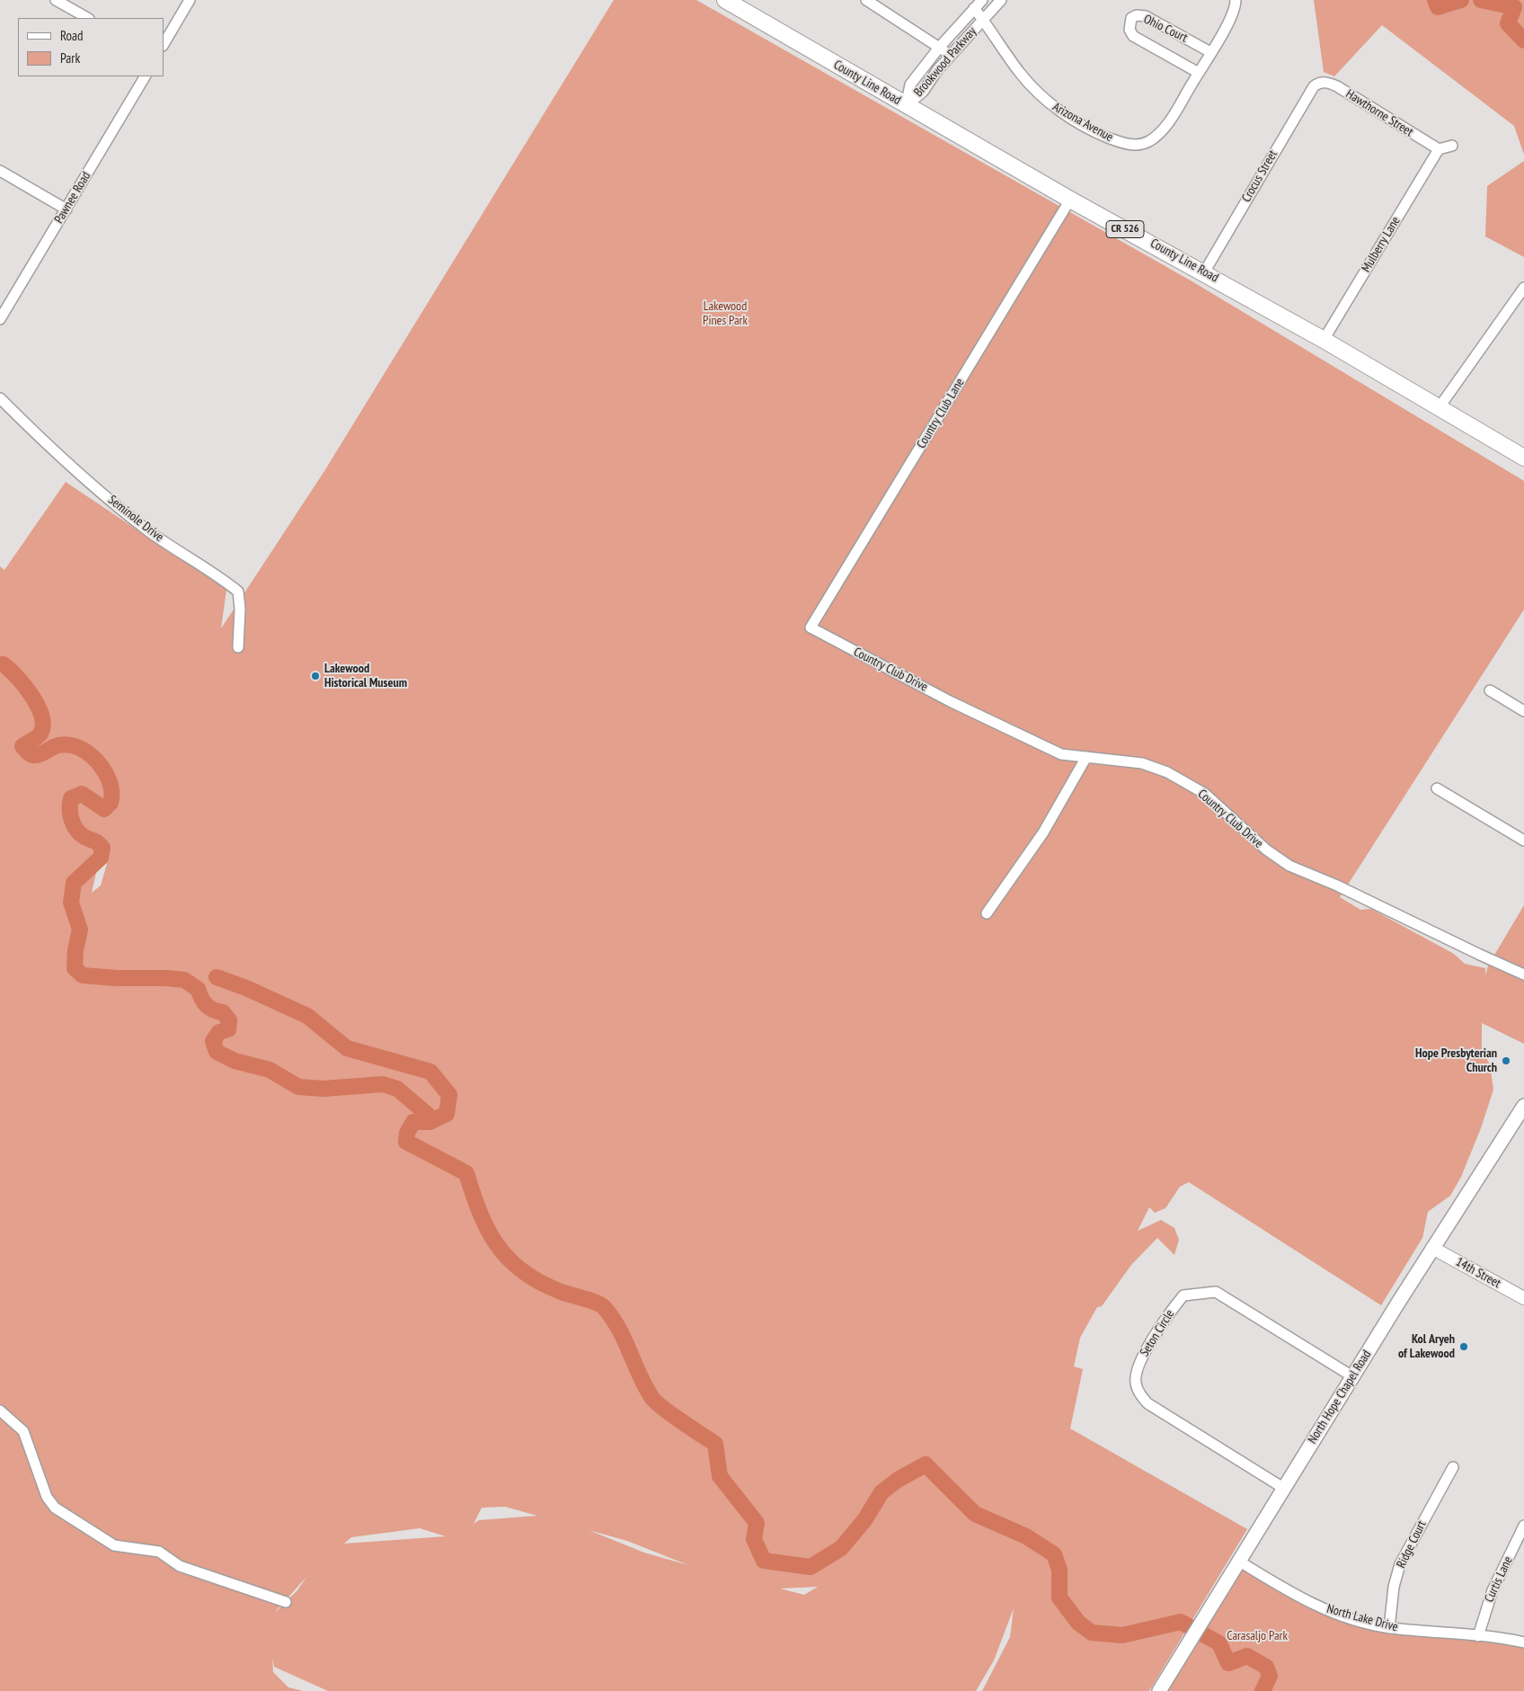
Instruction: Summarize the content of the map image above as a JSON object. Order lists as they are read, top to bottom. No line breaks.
{"streets":{"main road":["County Line Road","CR 526","North Hope Chapel Road"],"street":["Ohio Court","Brookwood Parkway","Hawthorne Street","Arizona Avenue","Crocus Street","Pawnee Road","Mulberry Lane","Country Club Lane","Seminole Drive","Country Club Drive","14th Street","Seton Circle","Ridge Court","Curtis Lane","North Lake Drive"]},"crossings":[["Ohio Court","Arizona Avenue"],["Brookwood Parkway","County Line Road"],["Brookwood Parkway","Arizona Avenue"],["County Line Road","Crocus Street"],["County Line Road","Mulberry Lane"],["County Line Road","Country Club Lane"],["Hawthorne Street","Crocus Street"],["Hawthorne Street","Mulberry Lane"],["Country Club Lane","Country Club Drive"],["14th Street","North Hope Chapel Road"],["Seton Circle","North Hope Chapel Road"],["North Hope Chapel Road","North Lake Drive"],["Ridge Court","North Lake Drive"],["Curtis Lane","North Lake Drive"]],"parks":["Lakewood Pines Park","Carasaljo Park"],"places":["Lakewood Historical Museum","Hope Presbyterian Church","Kol Aryeh of Lakewood"],"legend":["Road","Park"]}
